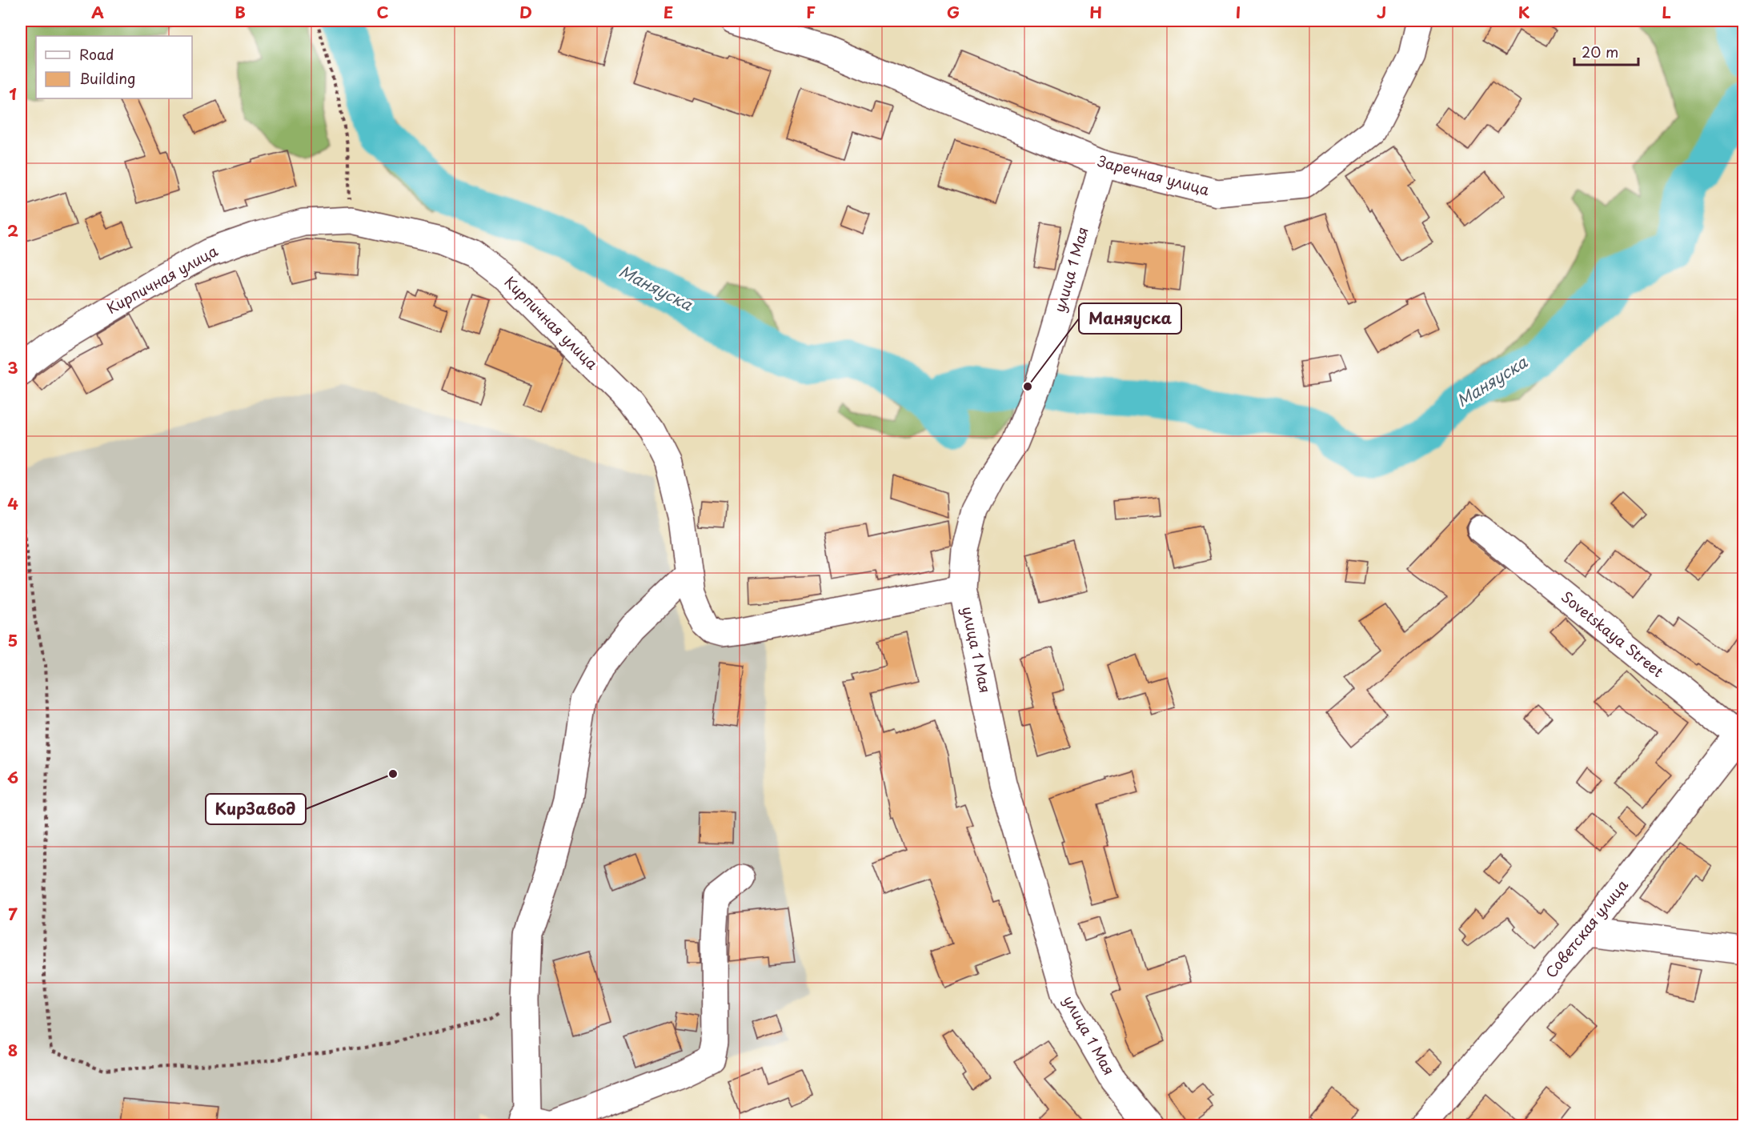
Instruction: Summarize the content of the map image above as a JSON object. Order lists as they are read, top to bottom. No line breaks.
{"streets":{"street":["Заречная улица","улица 1 Мая","Кирпичная улица","Sovetskaya Street","Советская улица"]},"crossings":[["Заречная улица","улица 1 Мая"],["улица 1 Мая","Кирпичная улица"],["Sovetskaya Street","Советская улица"]],"water":["Маняуска"],"places":["Маняуска","КирЗавод"],"legend":["Road","Building"],"scale_bar":"20 m","grid":{"columns":["A","B","C","D","E","F","G","H","I","J","K","L"],"rows":["1","2","3","4","5","6","7","8"]}}
